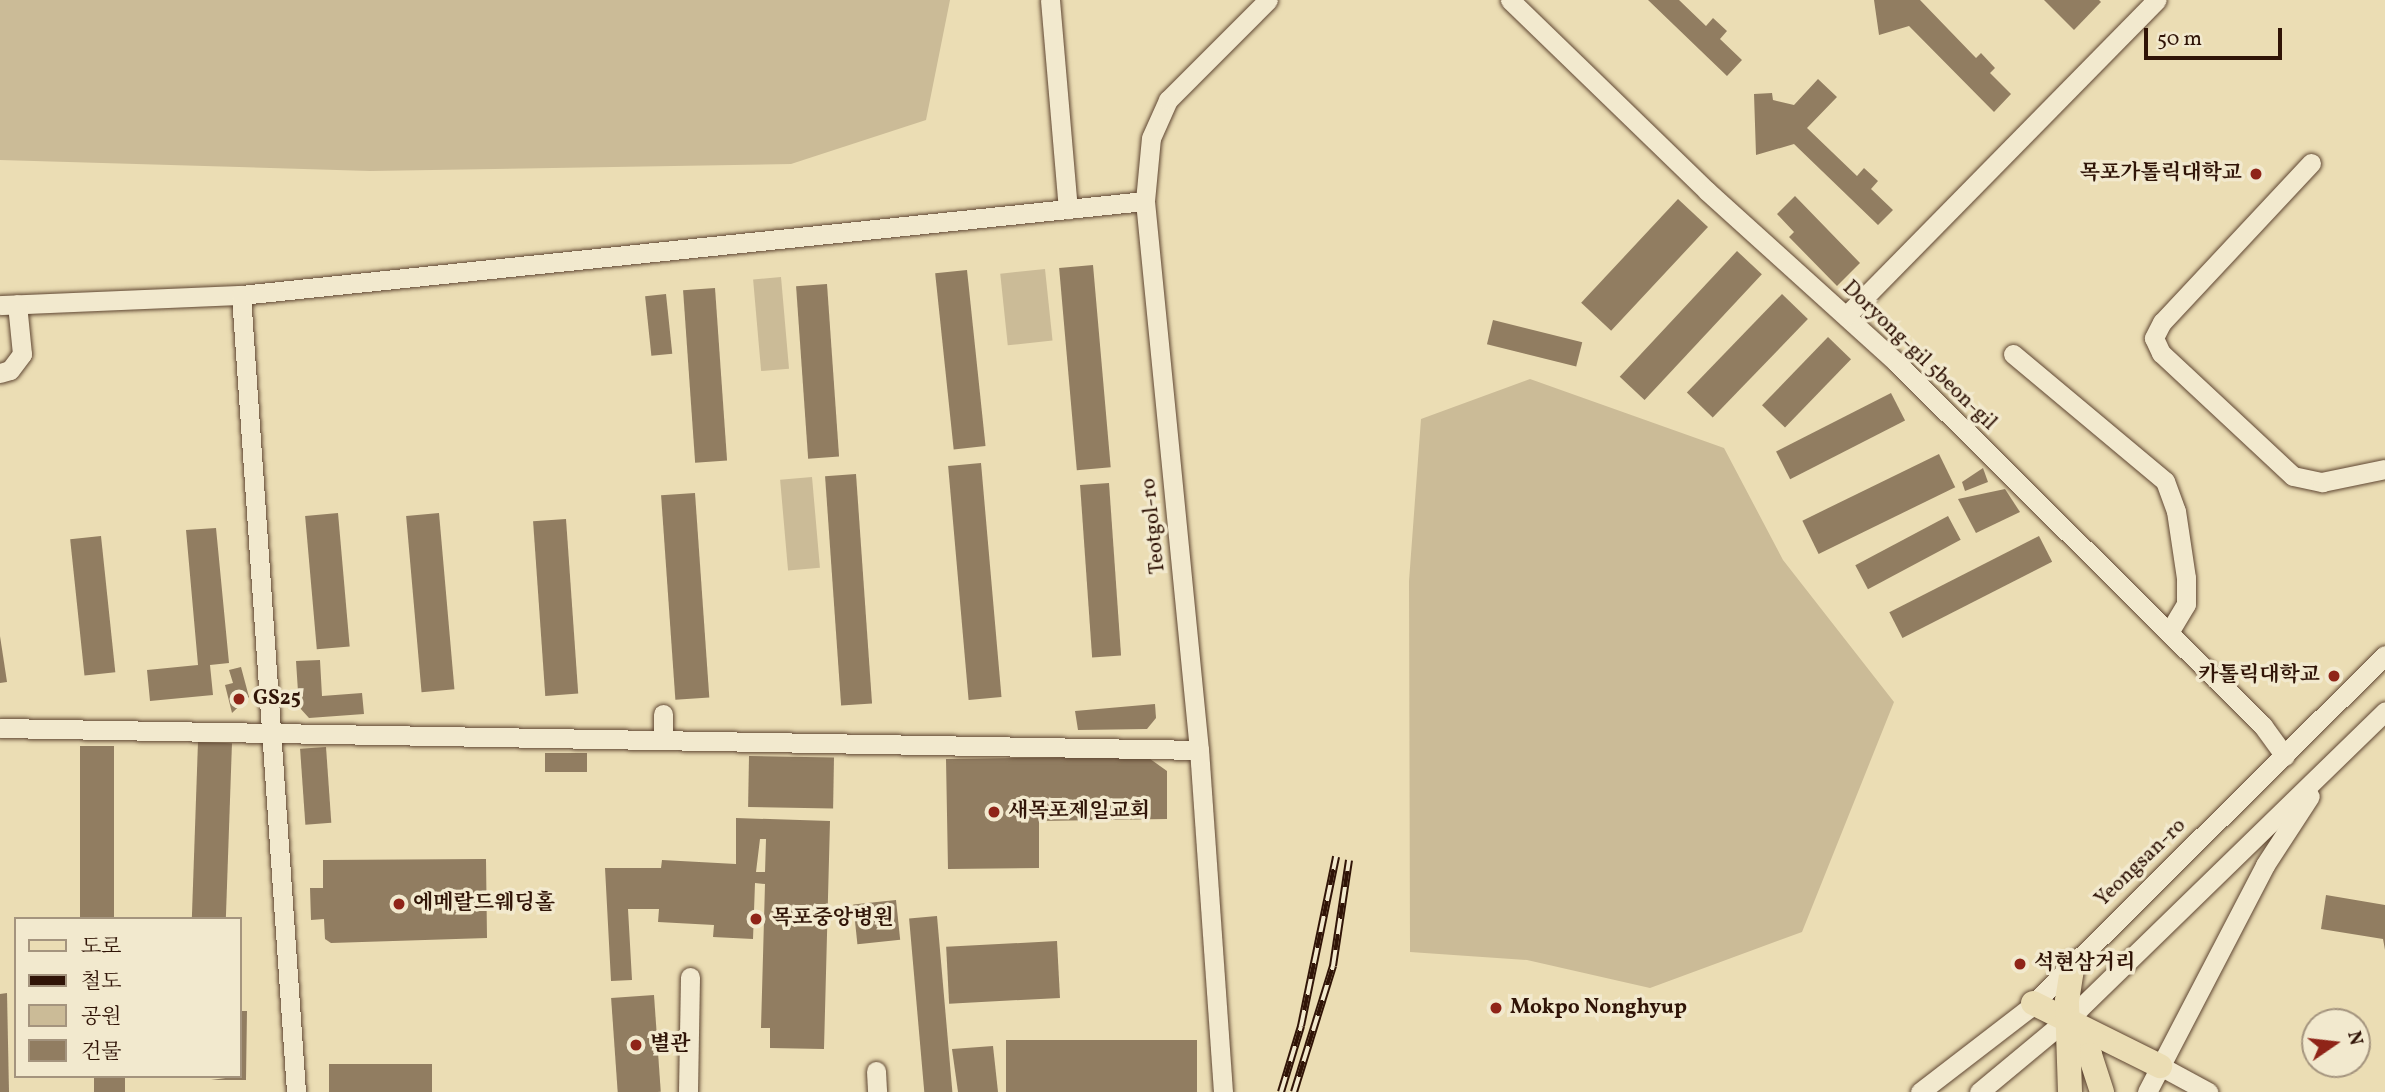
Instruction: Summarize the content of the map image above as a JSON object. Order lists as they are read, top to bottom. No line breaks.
{"streets":{"street":["Doryong-gil 5beon-gil","Teotgol-ro","Yeongsan-ro"]},"crossings":[["Doryong-gil 5beon-gil","Yeongsan-ro"]],"places":["목포가톨릭대학교","카톨릭대학교","GS25","새목포제일교회","에메랄드웨딩홀","목포중앙병원","석현삼거리","Mokpo Nonghyup","별관"],"legend":["도로","철도","공원","건물"],"scale_bar":"50 m","north":"right"}
